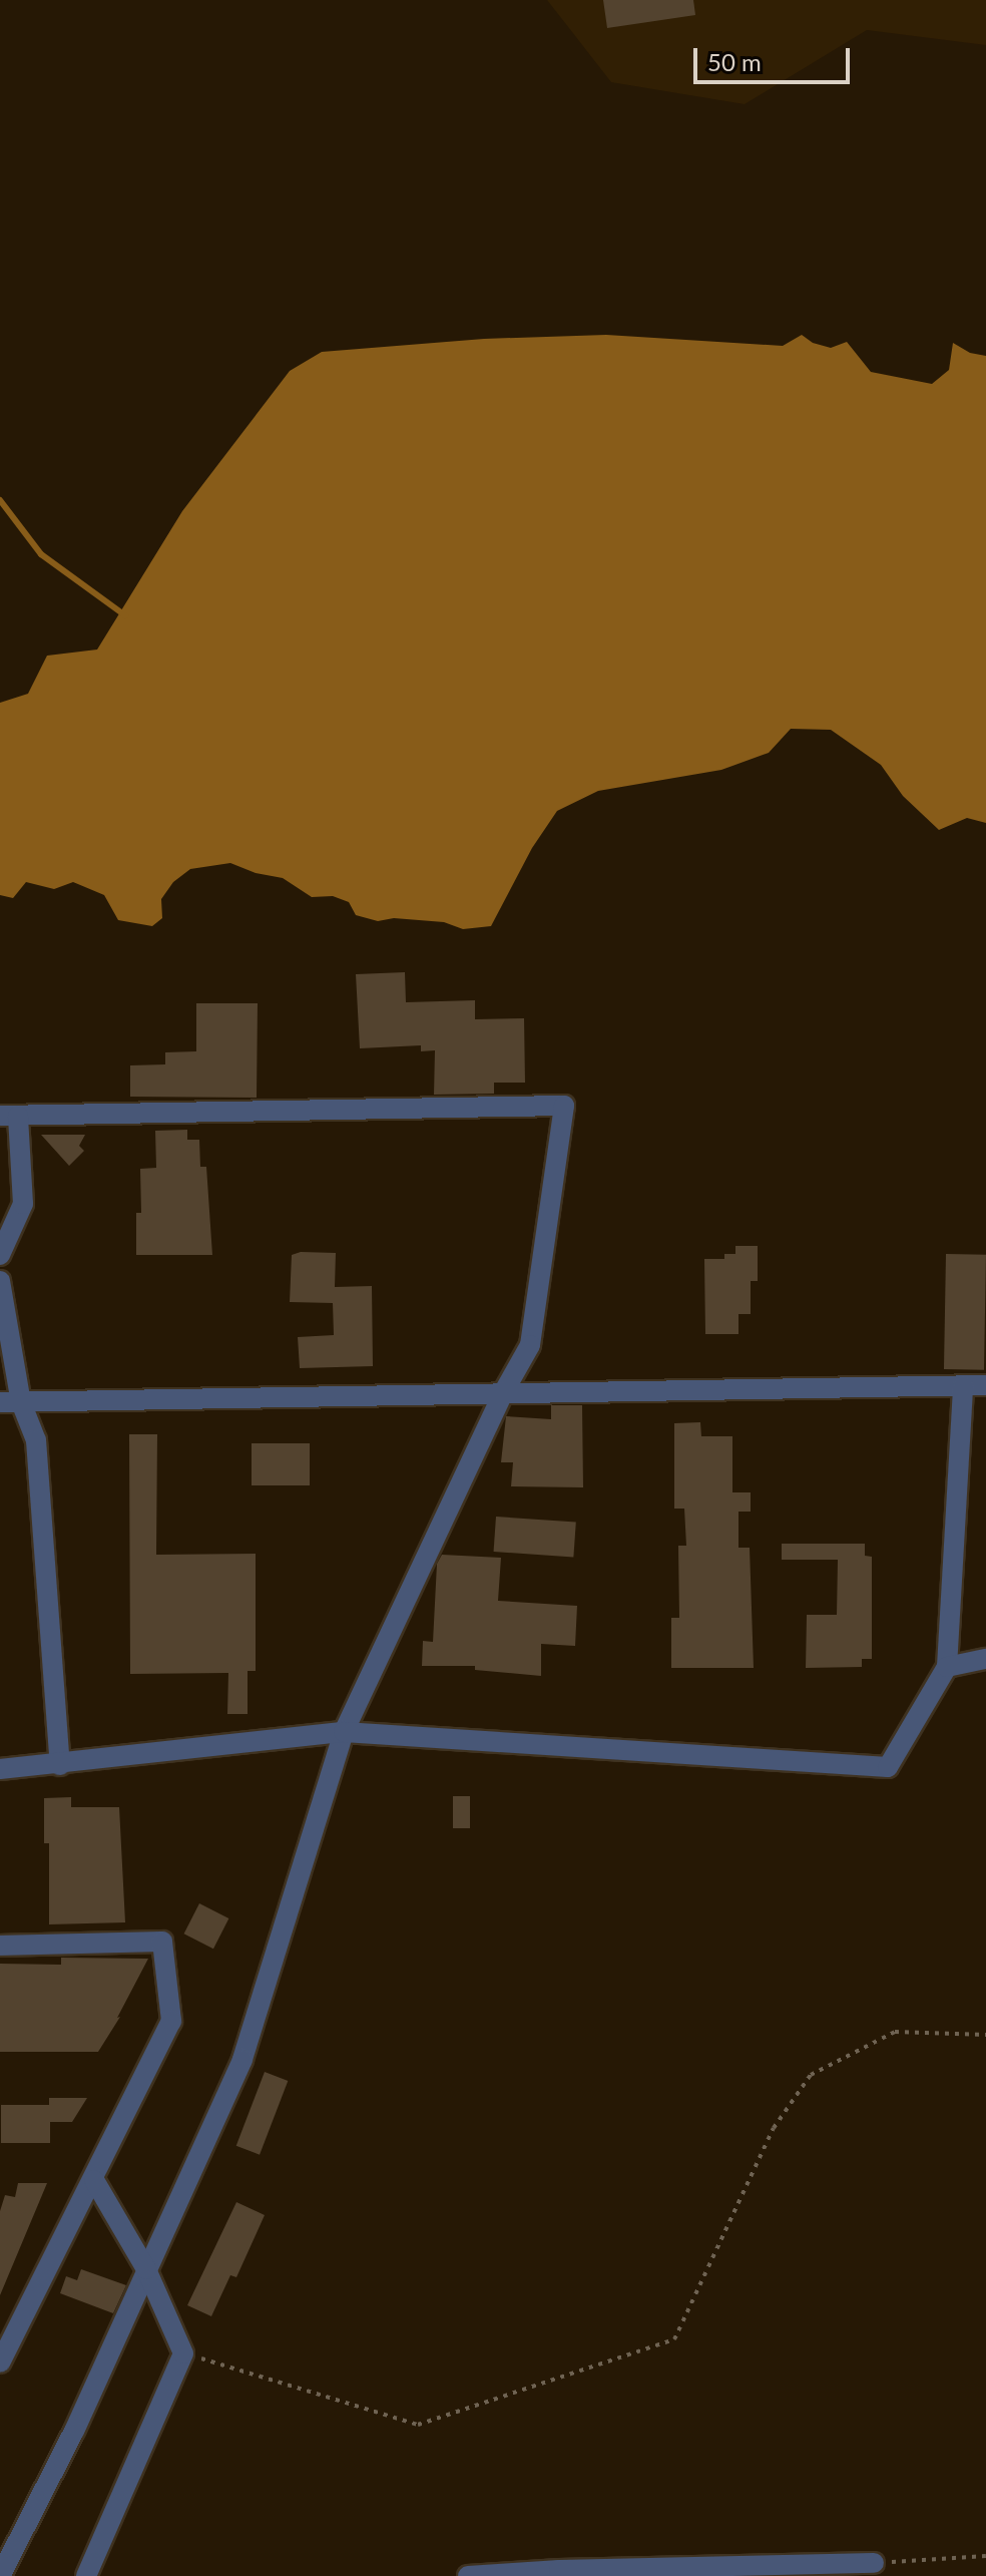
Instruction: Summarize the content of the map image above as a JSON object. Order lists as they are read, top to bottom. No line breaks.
{"scale_bar":"50 m"}
